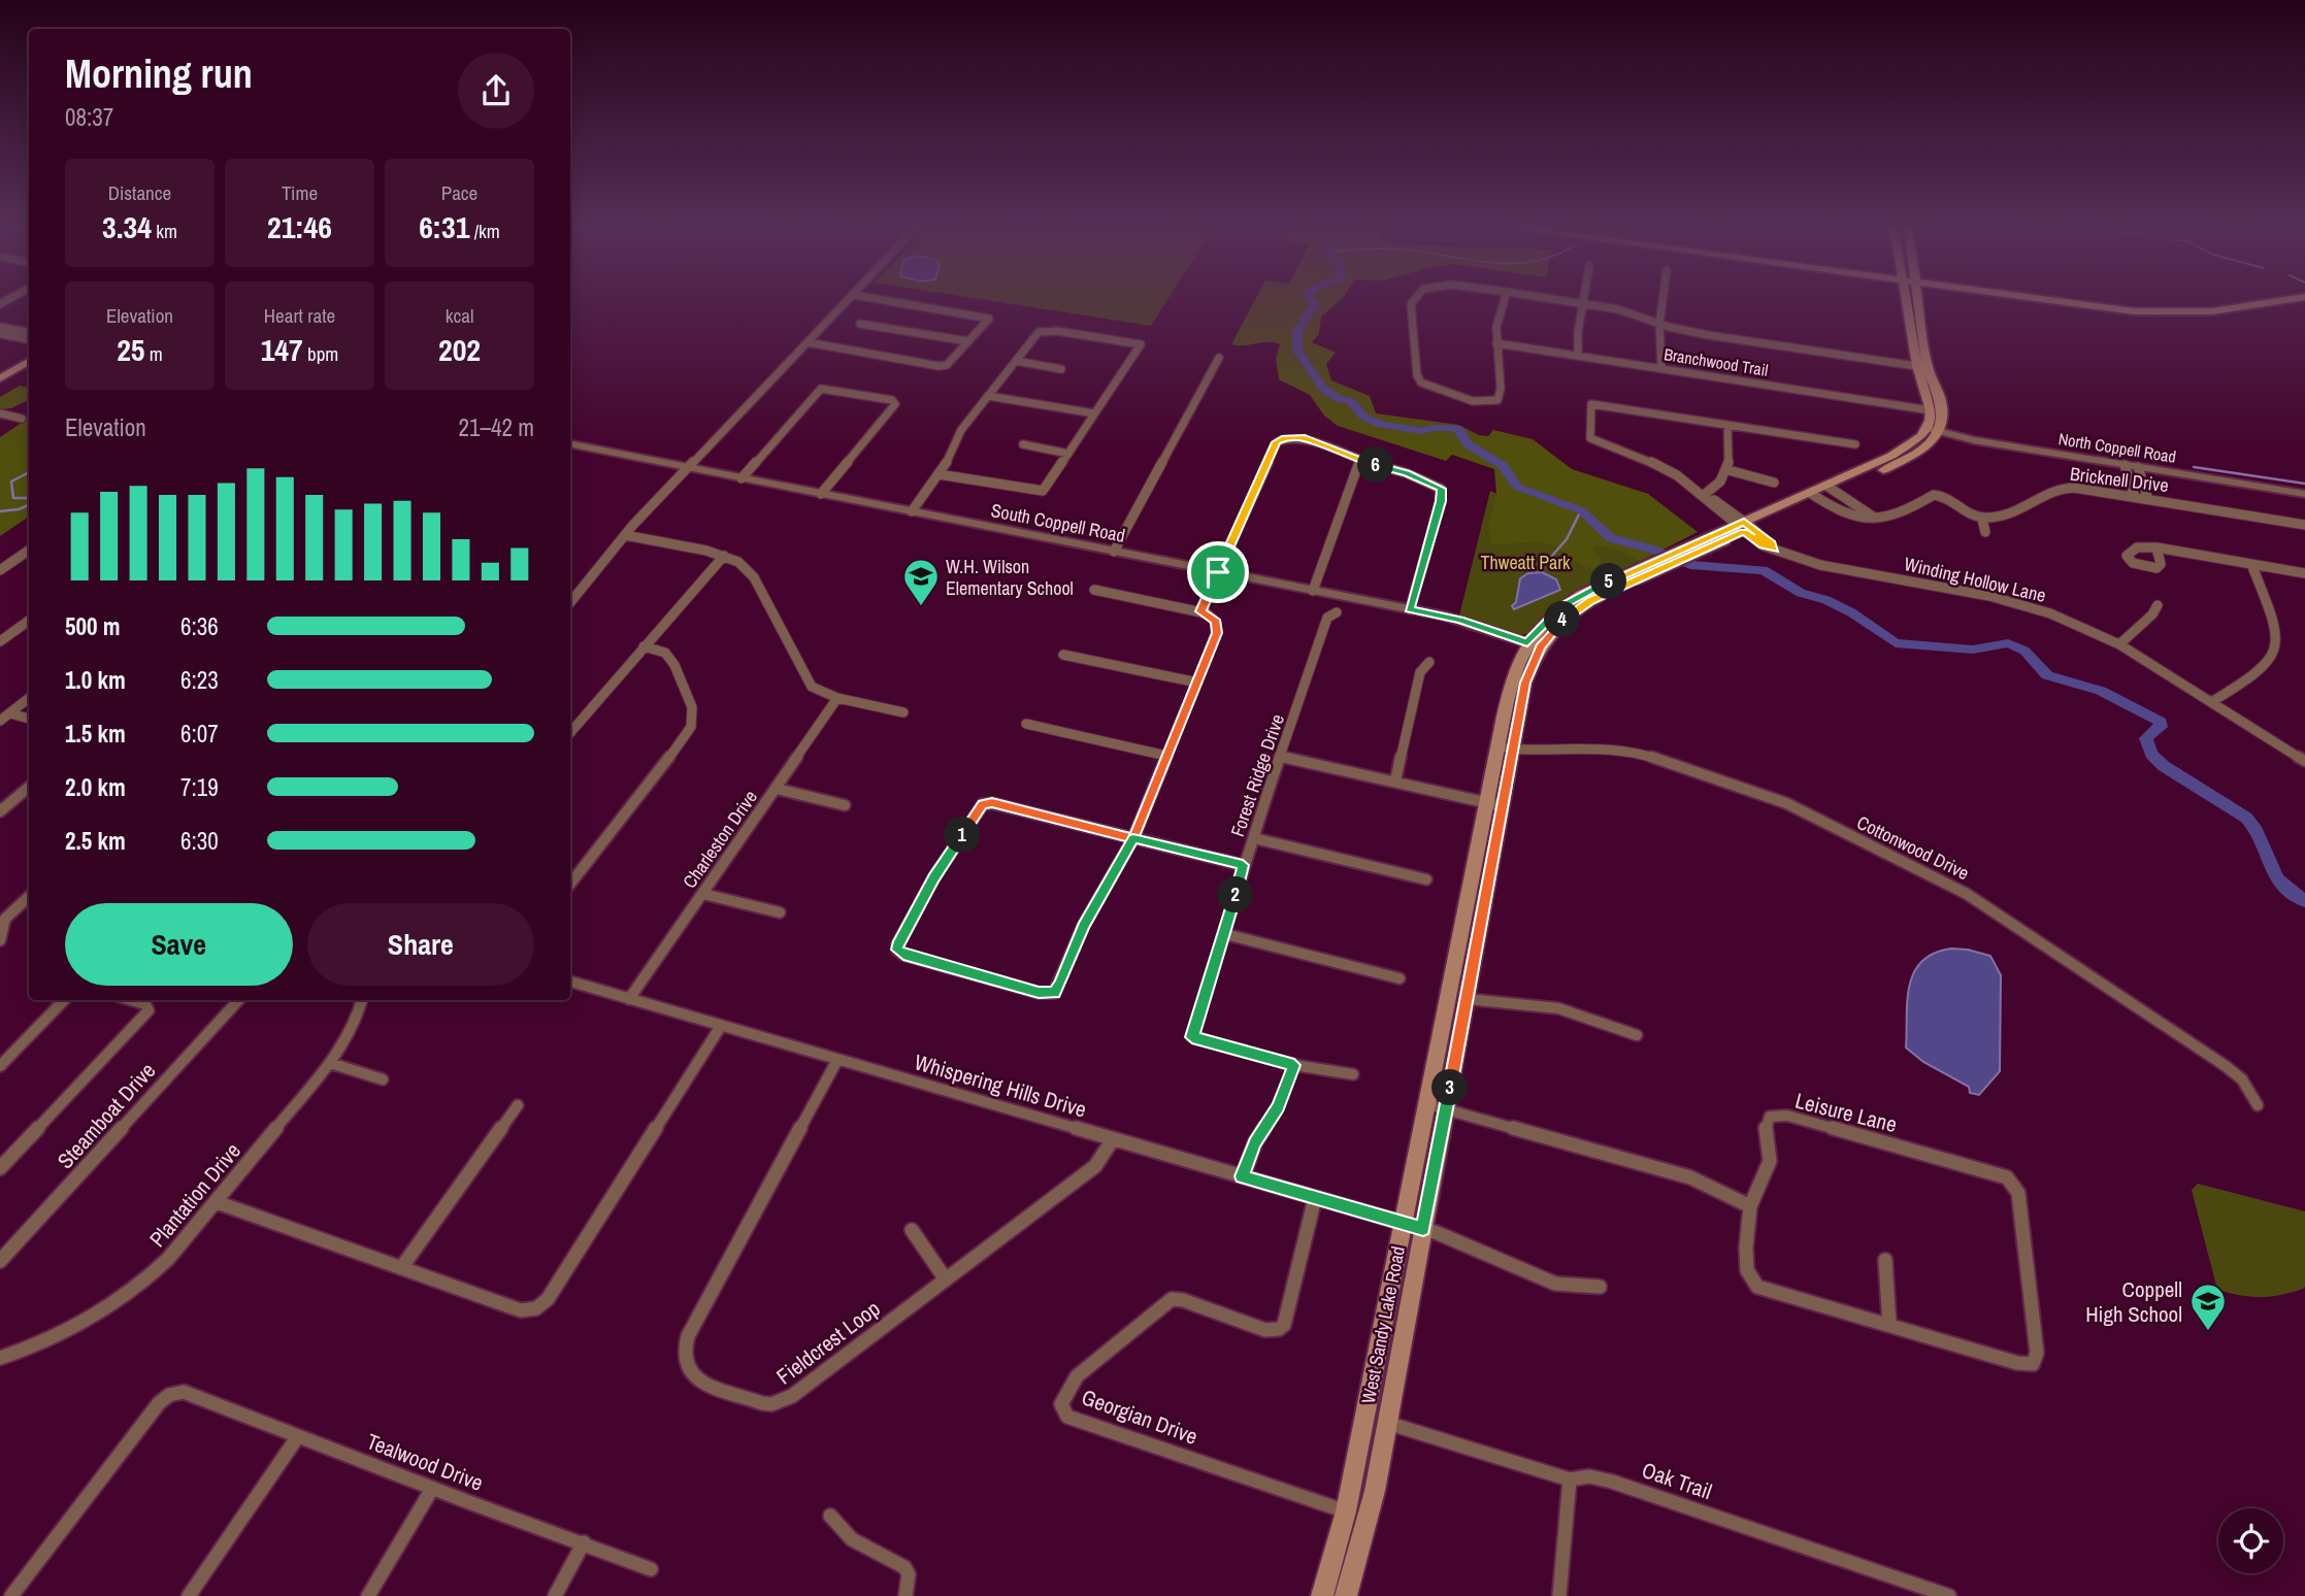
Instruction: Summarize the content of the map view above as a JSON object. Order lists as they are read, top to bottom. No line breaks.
{"streets":{"main road":["West Sandy Lake Road"],"street":["Branchwood Trail","North Coppell Road","Bricknell Drive","South Coppell Road","Winding Hollow Lane","Forest Ridge Drive","Charleston Drive","Cottonwood Drive","Whispering Hills Drive","Leisure Lane","Steamboat Drive","Plantation Drive","Fieldcrest Loop","Georgian Drive","Tealwood Drive","Oak Trail"]},"crossings":[["North Coppell Road","West Sandy Lake Road"],["South Coppell Road","West Sandy Lake Road"],["Winding Hollow Lane","West Sandy Lake Road"],["Charleston Drive","Whispering Hills Drive"],["Cottonwood Drive","West Sandy Lake Road"],["Whispering Hills Drive","West Sandy Lake Road"],["Whispering Hills Drive","Fieldcrest Loop"],["Whispering Hills Drive","Georgian Drive"],["West Sandy Lake Road","Georgian Drive"],["West Sandy Lake Road","Oak Trail"]],"parks":["Thweatt Park"],"places":{"school or university":["W.H. Wilson Elementary School","Coppell High School"]},"page":{"heading":["Morning run","08:37"],"stats":[["Distance","3.34 km"],["Time","21:46"],["Pace","6:31 /km"],["Elevation","25 m"],["Heart rate","147 bpm"],["kcal","202"]],"chart":["Elevation","21–42 m"],"pins":["6","5","4","1","2","3"],"list":[{"name":"500 m","note":"6:36"},{"name":"1.0 km","note":"6:23"},{"name":"1.5 km","note":"6:07"},{"name":"2.0 km","note":"7:19"},{"name":"2.5 km","note":"6:30"}],"buttons":["Save","Share"]}}
